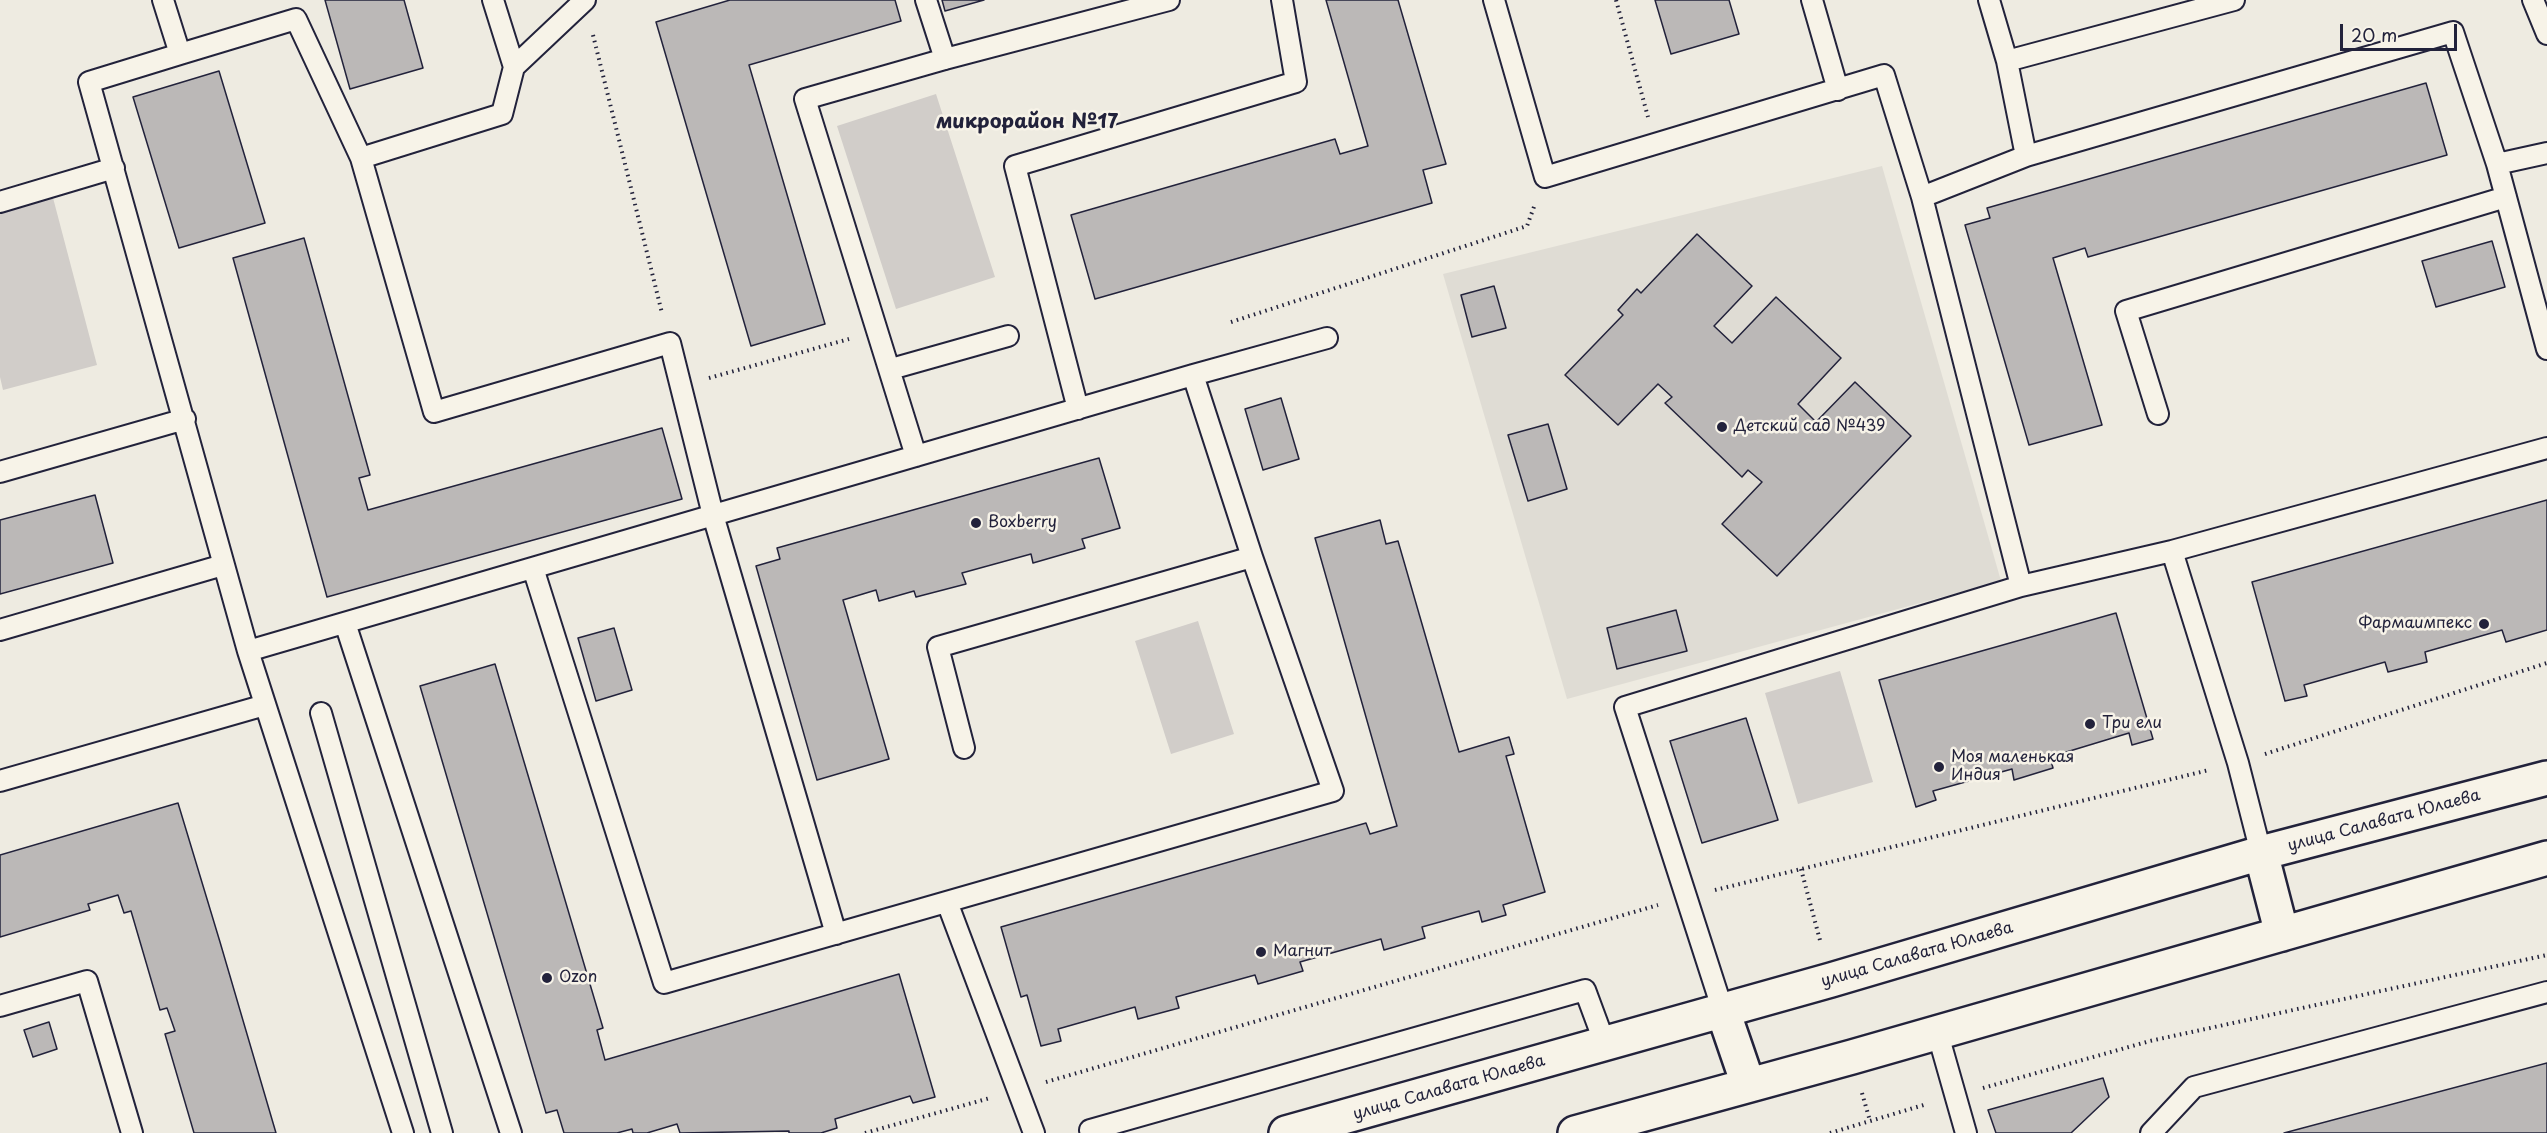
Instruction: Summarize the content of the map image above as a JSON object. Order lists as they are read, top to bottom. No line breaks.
{"streets":{"street":["улица Салавата Юлаева"]},"districts":["микрорайон №17"],"places":["Детский сад №439","Boxberry","Фармаимпекс","Три ели","Моя маленькая Индия","Магнит","Ozon"],"scale_bar":"20 m"}
